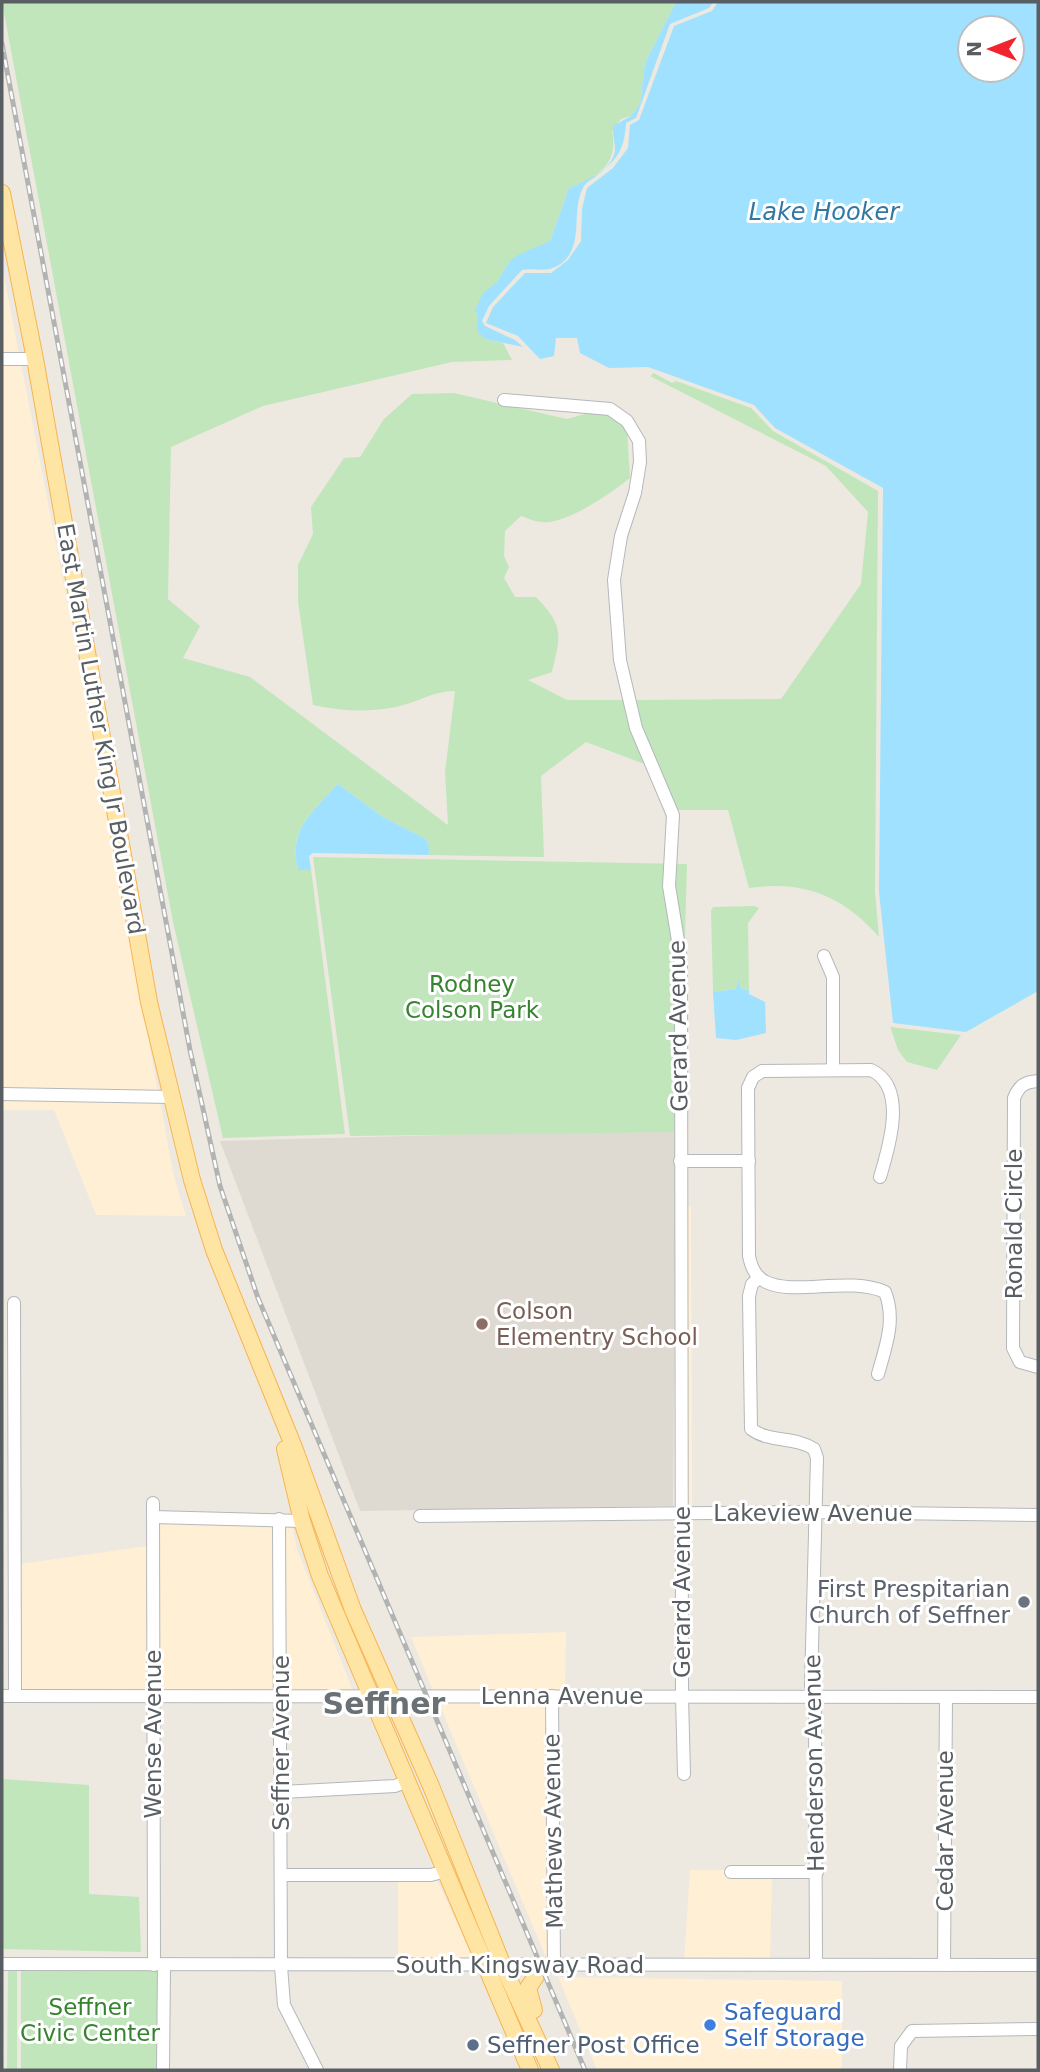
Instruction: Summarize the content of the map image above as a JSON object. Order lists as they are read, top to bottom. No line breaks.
{"streets":{"main road":["East Martin Luther King Jr Boulevard"],"street":["Gerard Avenue","Ronald Circle","Lakeview Avenue","Lenna Avenue","Wense Avenue","Seffner Avenue","Henderson Avenue","Mathews Avenue","Cedar Avenue","South Kingsway Road"]},"crossings":[["Gerard Avenue","Lakeview Avenue"],["Gerard Avenue","Lenna Avenue"],["Lakeview Avenue","Henderson Avenue"],["Lenna Avenue","Wense Avenue"],["Lenna Avenue","Seffner Avenue"],["Lenna Avenue","Henderson Avenue"],["Lenna Avenue","Mathews Avenue"],["Lenna Avenue","Cedar Avenue"],["Wense Avenue","South Kingsway Road"],["Seffner Avenue","South Kingsway Road"],["Henderson Avenue","South Kingsway Road"],["Mathews Avenue","South Kingsway Road"],["Cedar Avenue","South Kingsway Road"]],"districts":["Seffner"],"water":["Lake Hooker"],"parks":["Rodney Colson Park","Seffner Civic Center"],"places":["Colson Elementry School","First Prespitarian Church of Seffner","Safeguard Self Storage","Seffner Post Office"],"north":"left"}
